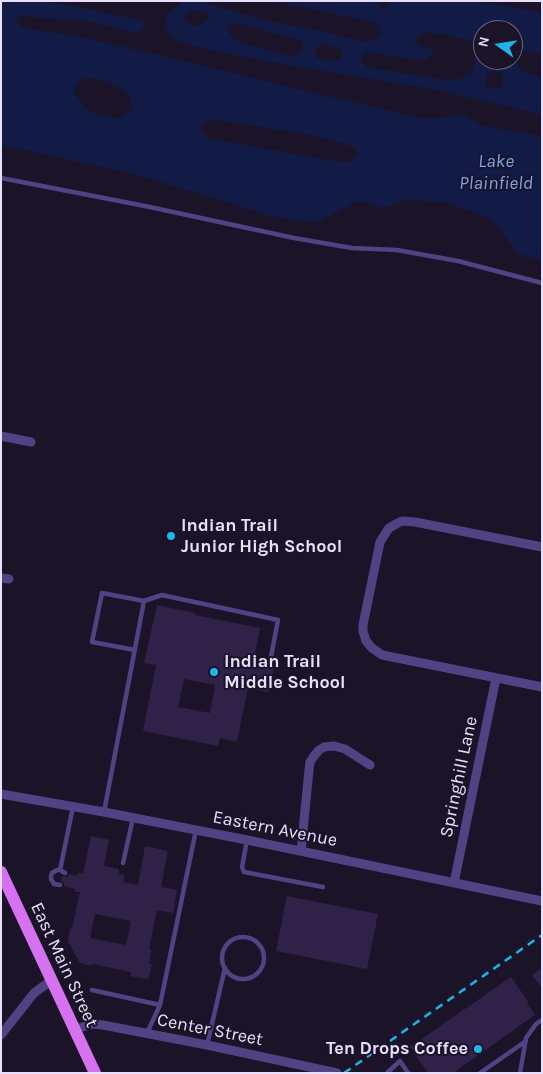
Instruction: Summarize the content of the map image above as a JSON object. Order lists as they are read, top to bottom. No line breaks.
{"streets":{"main road":["East Main Street"],"street":["Springhill Lane","Eastern Avenue","Center Street"]},"crossings":[["Springhill Lane","Eastern Avenue"],["East Main Street","Center Street"]],"water":["Lake Plainfield"],"places":["Indian Trail Junior High School","Indian Trail Middle School","Ten Drops Coffee"],"north":"left"}
